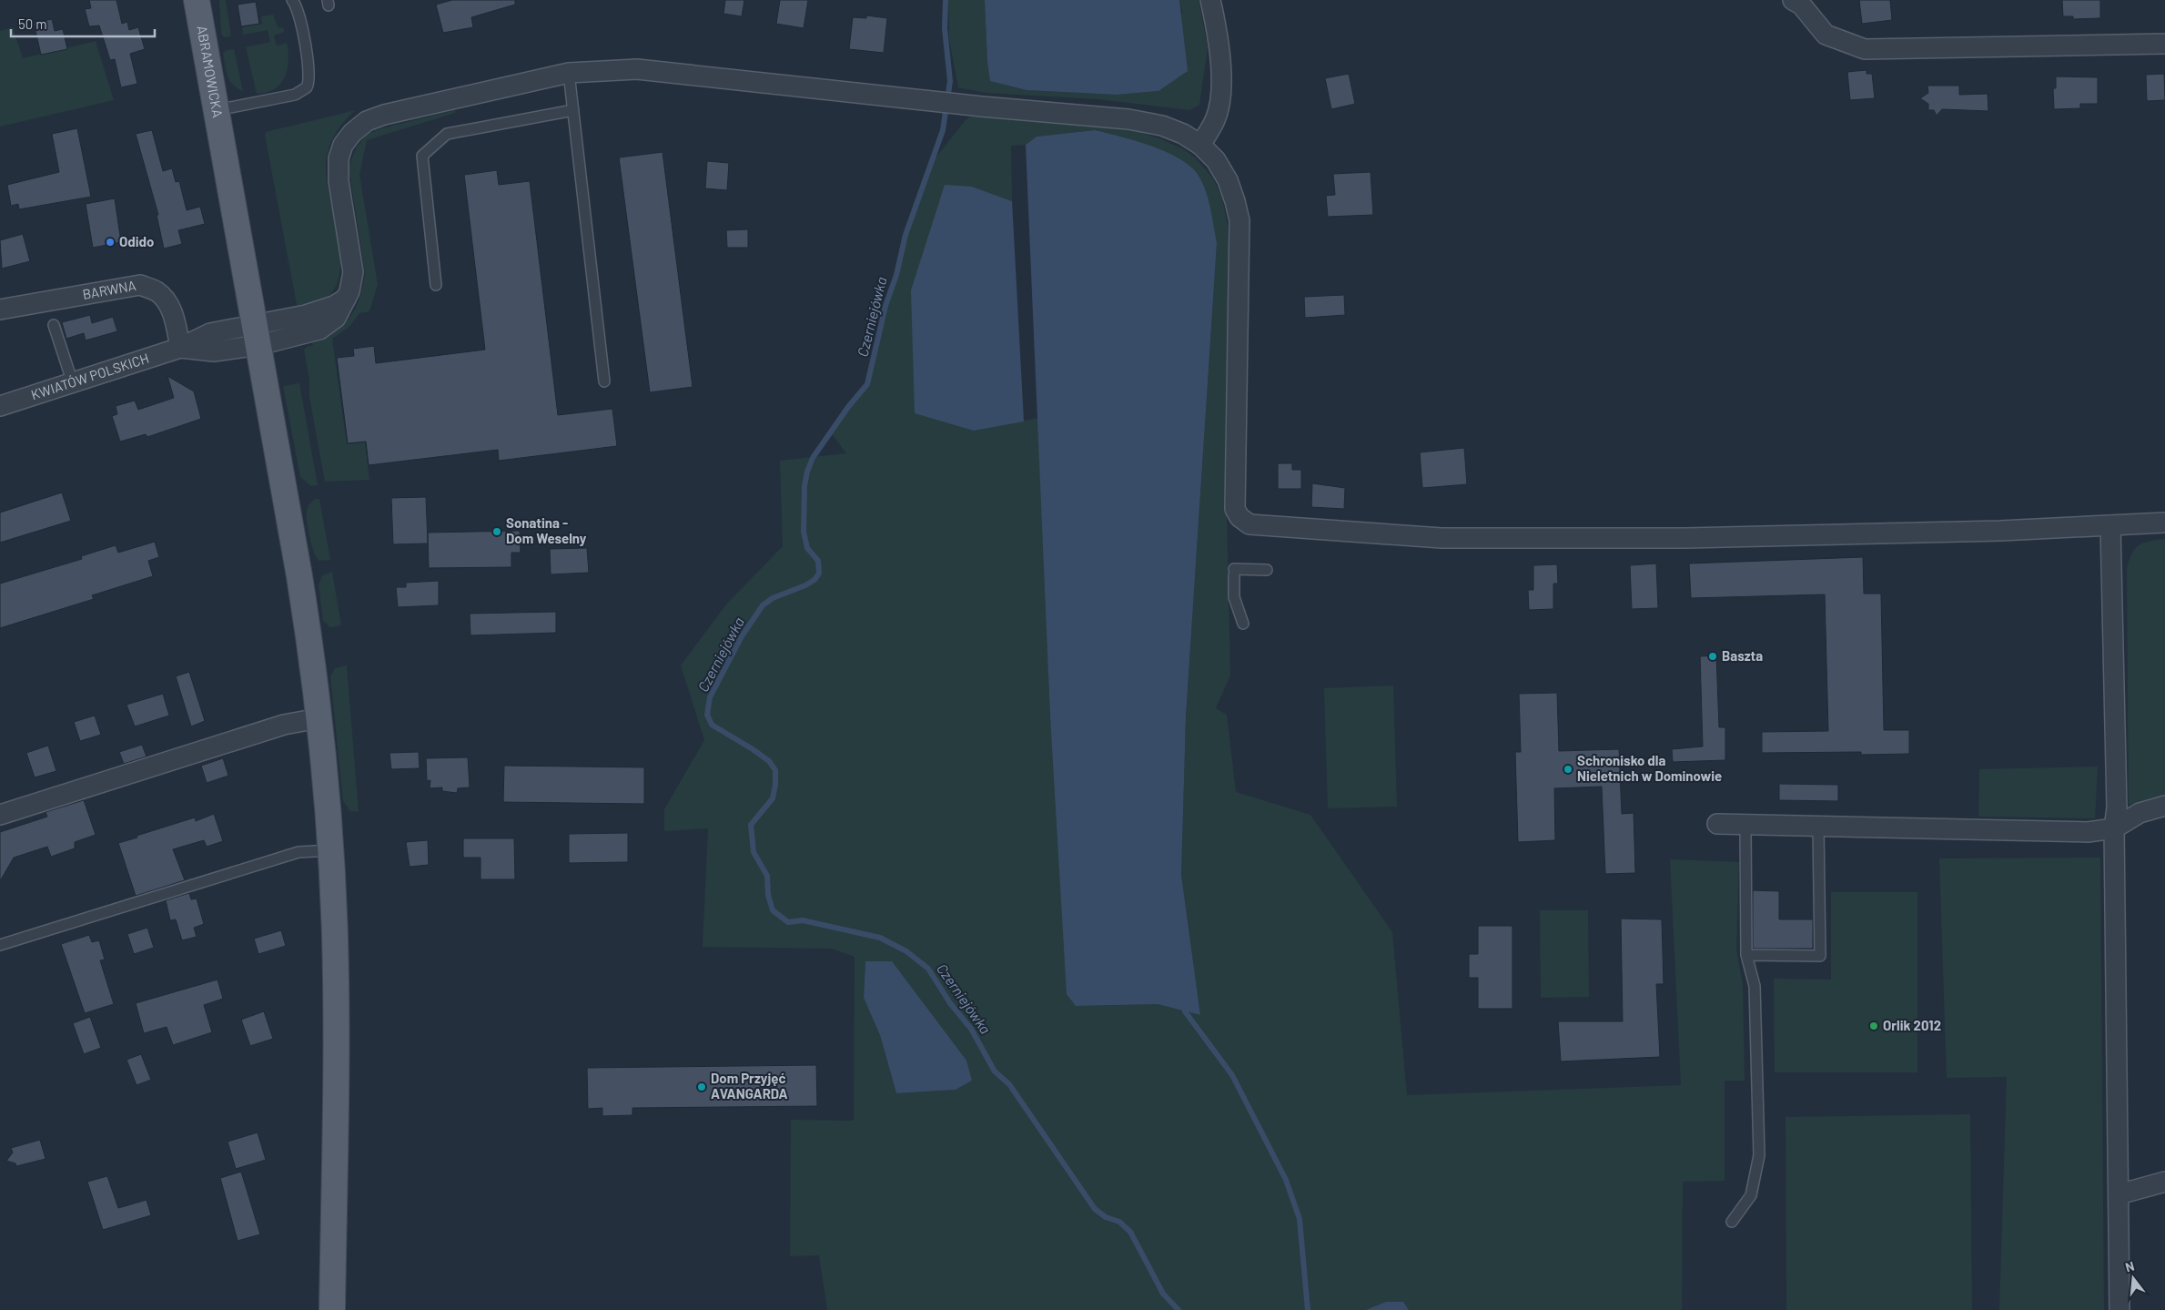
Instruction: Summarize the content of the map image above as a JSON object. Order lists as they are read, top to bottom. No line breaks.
{"streets":{"main road":["ABRAMOWICKA"],"street":["BARWNA","KWIATÓW POLSKICH"]},"crossings":[["ABRAMOWICKA","KWIATÓW POLSKICH"],["BARWNA","KWIATÓW POLSKICH"]],"water":["Czerniejówka"],"places":["Odido","Sonatina - Dom Weselny","Baszta","Schronisko dla Nieletnich w Dominowie","Orlik 2012","Dom Przyjęć AVANGARDA"],"scale_bar":"50 m","north":"top"}
